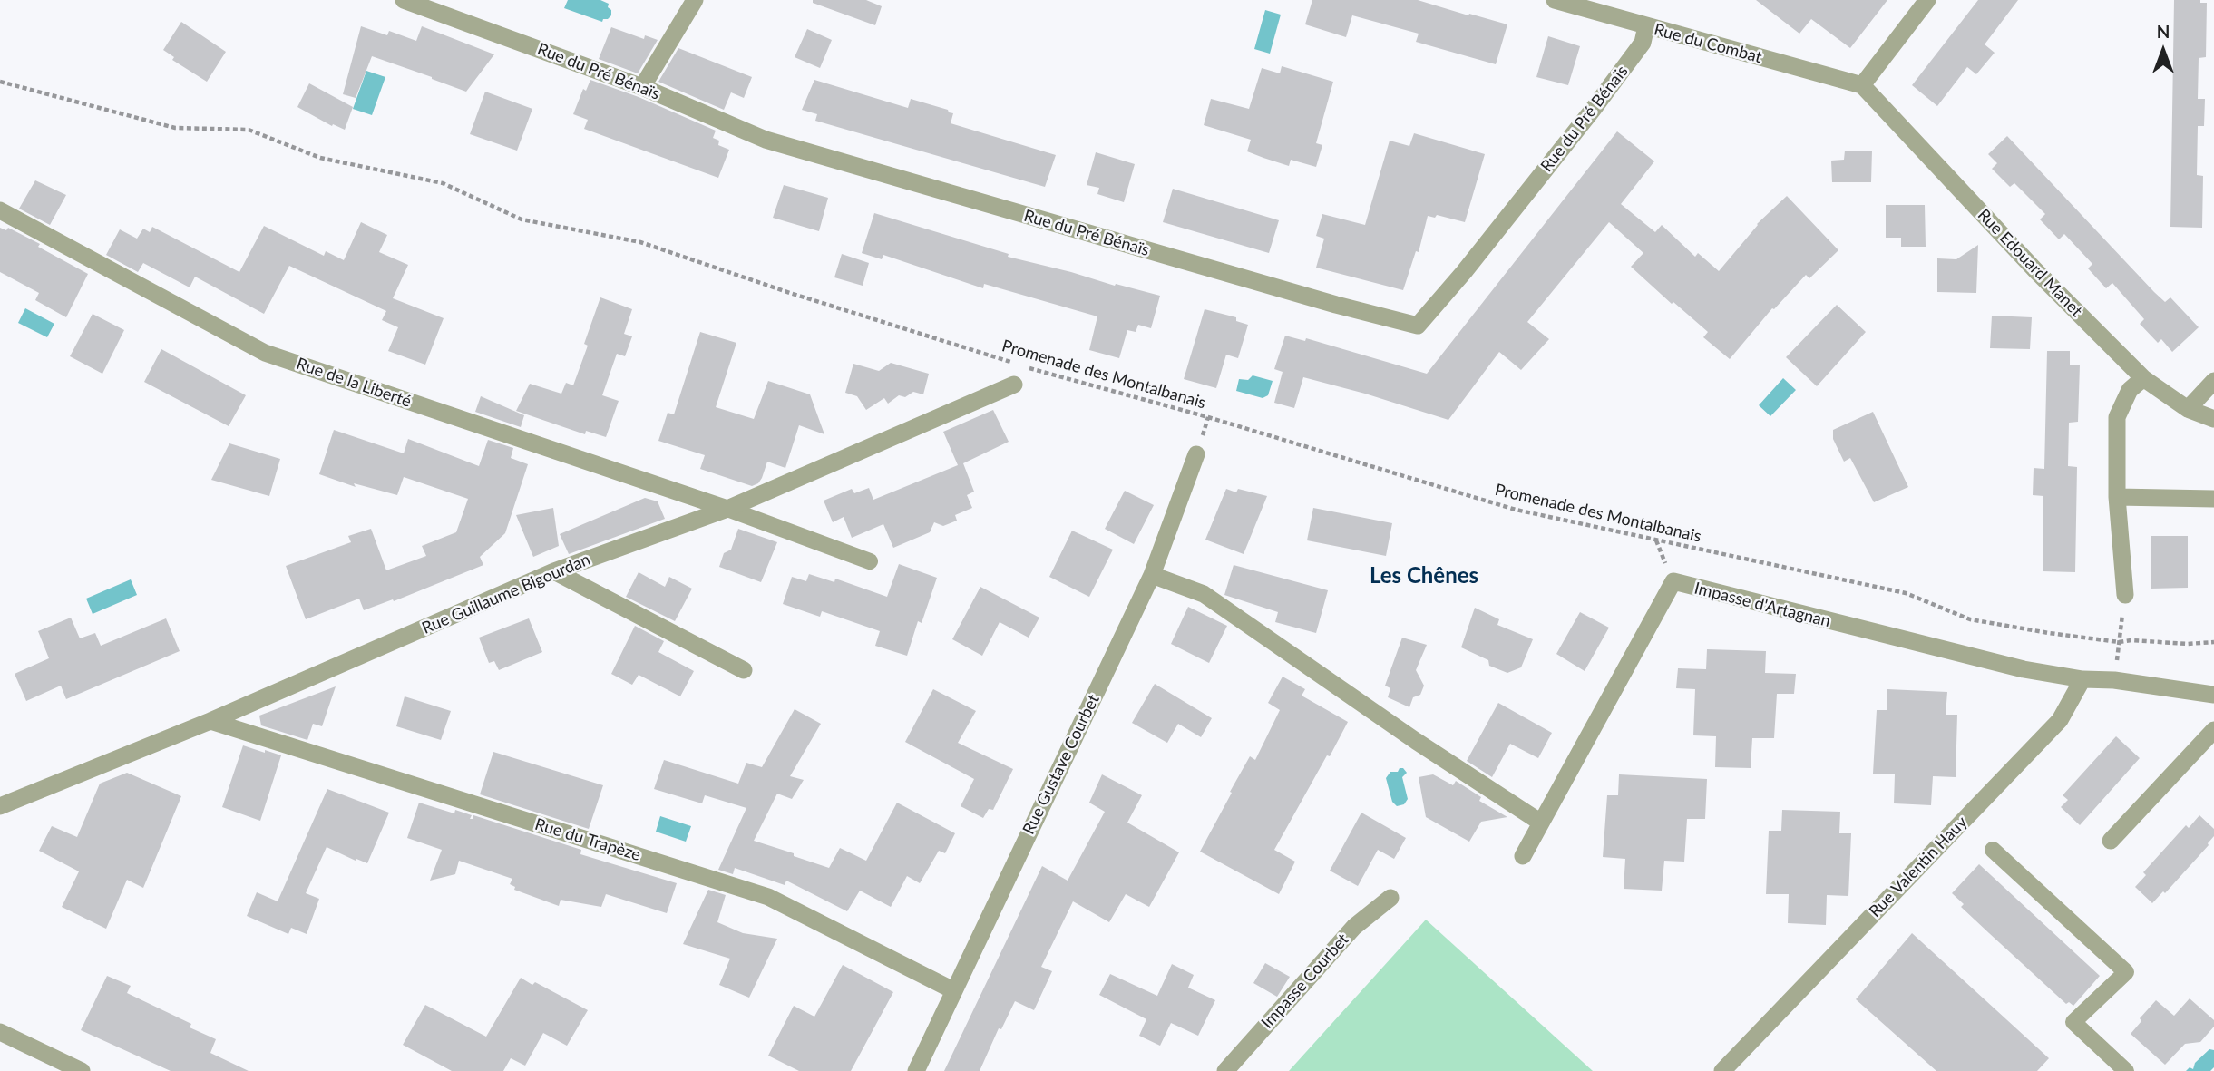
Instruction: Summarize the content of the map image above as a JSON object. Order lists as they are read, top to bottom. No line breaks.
{"streets":{"street":["Rue du Combat","Rue du Pré Bénaïs","Rue Edouard Manet","Rue de la Liberté","Rue Guillaume Bigourdan","Impasse d'Artagnan","Rue Gustave Courbet","Rue du Trapèze","Rue Valentin Hauy","Impasse Courbet"],"path":["Promenade des Montalbanais"]},"crossings":[["Rue du Combat","Rue du Pré Bénaïs"],["Rue du Combat","Rue Edouard Manet"],["Rue de la Liberté","Rue Guillaume Bigourdan"],["Rue Guillaume Bigourdan","Rue du Trapèze"],["Impasse d'Artagnan","Rue Valentin Hauy"],["Rue Gustave Courbet","Rue du Trapèze"]],"districts":["Les Chênes"],"north":"top"}
